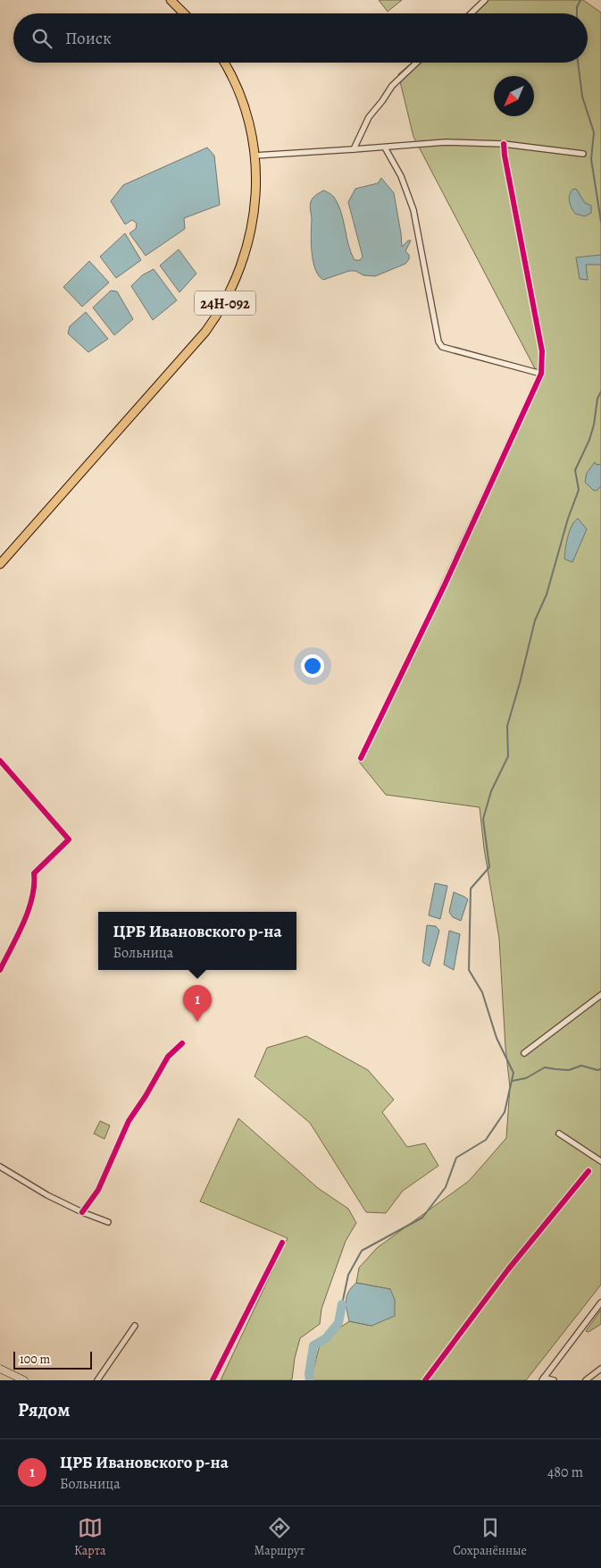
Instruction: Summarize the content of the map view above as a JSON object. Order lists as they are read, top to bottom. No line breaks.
{"streets":{"main road":["24Н-092"]},"scale_bar":"100 m","north":"bottom left","page":{"search":"Поиск","popup":["ЦРБ Ивановского р-на","Больница"],"pins":"1","scale":"100 m","heading":"Рядом","list":[{"mark":"1","name":"ЦРБ Ивановского р-на","note":"Больница","value":"480 m"}],"nav":["Карта","Маршрут","Сохранённые"]}}
